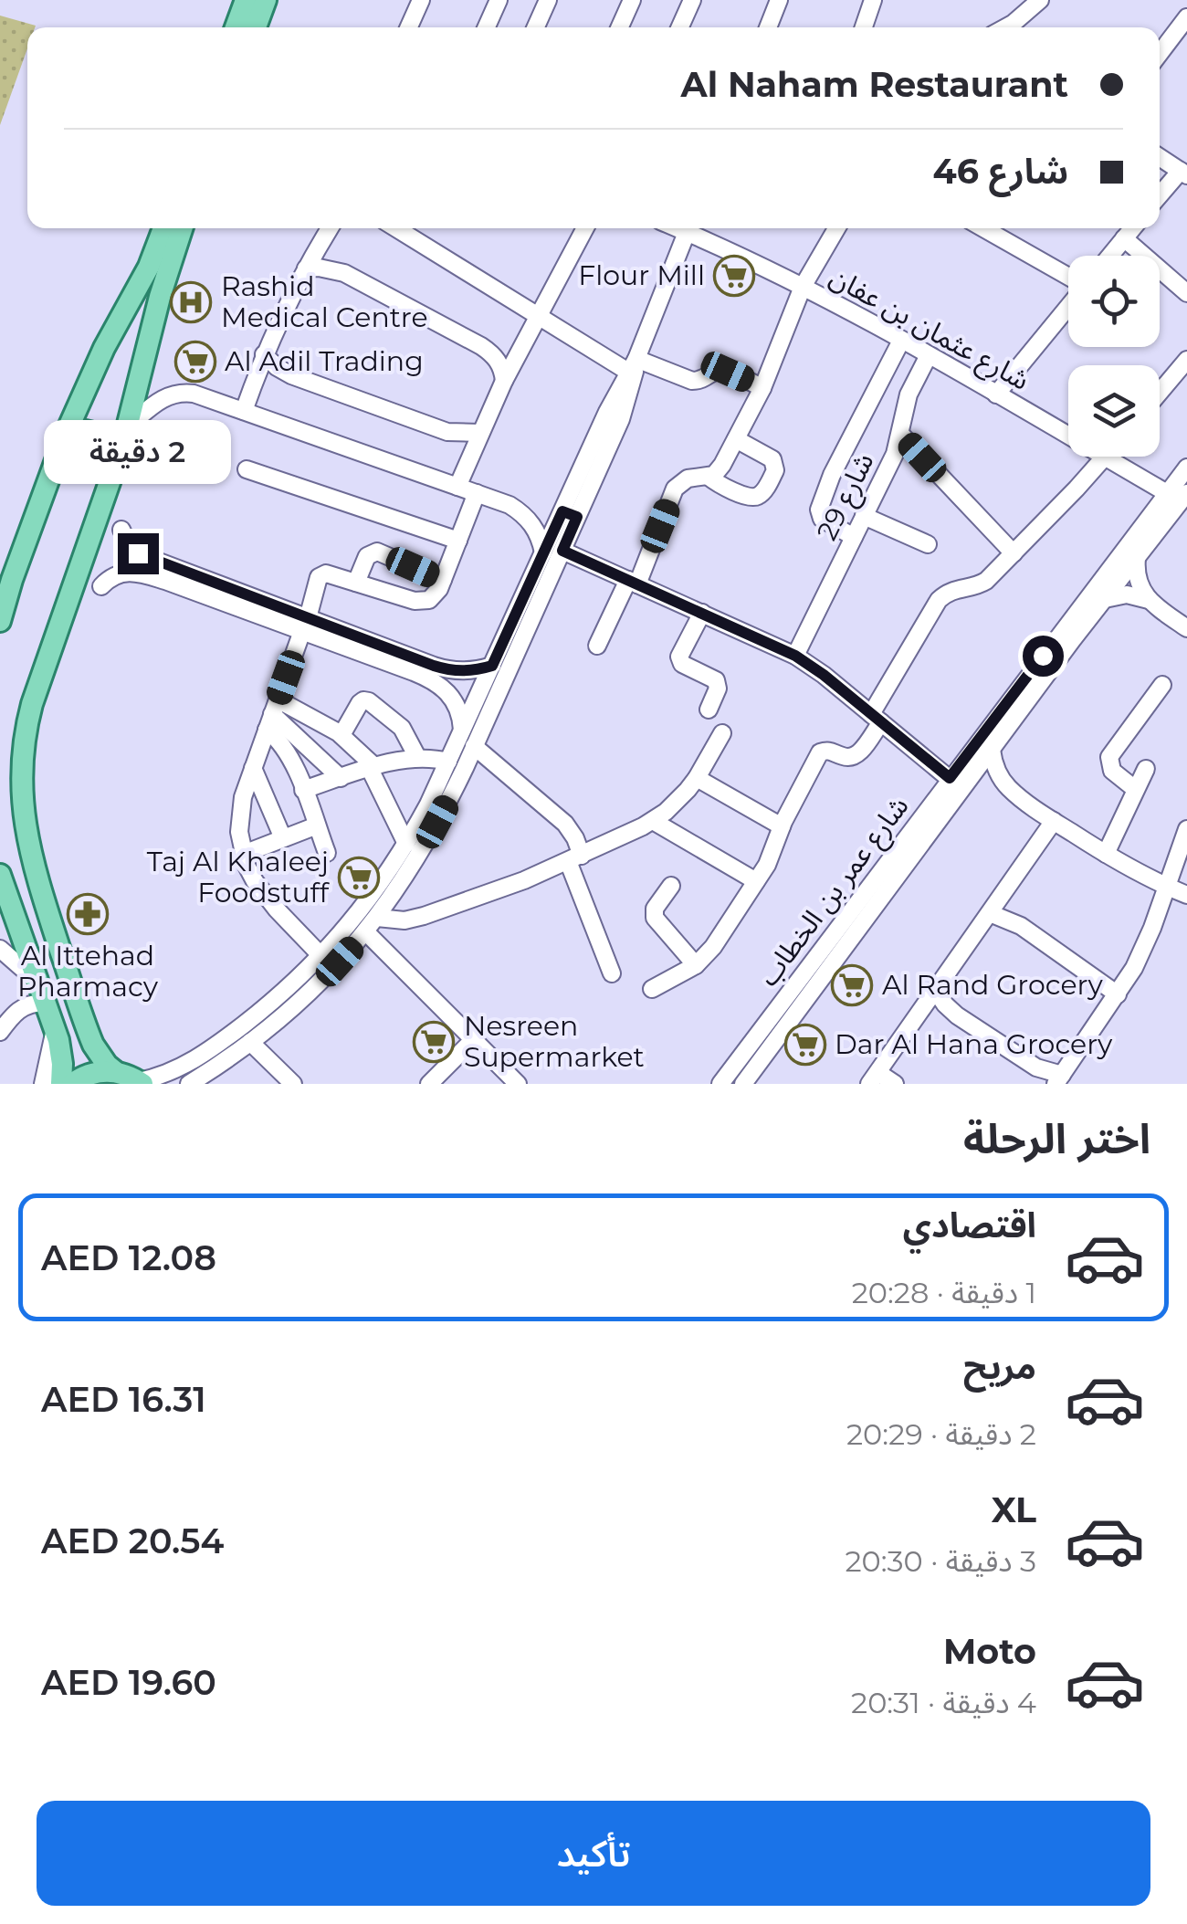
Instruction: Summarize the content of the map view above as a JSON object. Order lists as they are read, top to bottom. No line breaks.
{"streets":{"street":["شارع عثمان بن عفان","شارع 29","شارع عمر بن الخطاب"]},"crossings":[["شارع عثمان بن عفان","شارع 29"],["شارع عثمان بن عفان","شارع عمر بن الخطاب"]],"places":{"supermarket":["Flour Mill","Al Adil Trading","Taj Al Khaleej Foodstuff","Al Rand Grocery","Nesreen Supermarket","Dar Al Hana Grocery"],"hospital":["Rashid Medical Centre"],"pharmacy":["Al Ittehad Pharmacy"]},"page":{"banner":["Al Naham Restaurant","شارع 46"],"bubble":"2 دقيقة","heading":"اختر الرحلة","list":[{"name":"اقتصادي","note":"1 دقيقة · 20:28","value":"AED 12.08"},{"name":"مريح","note":"2 دقيقة · 20:29","value":"AED 16.31"},{"name":"XL","note":"3 دقيقة · 20:30","value":"AED 20.54"},{"name":"Moto","note":"4 دقيقة · 20:31","value":"AED 19.60"}],"buttons":"تأكيد"}}
